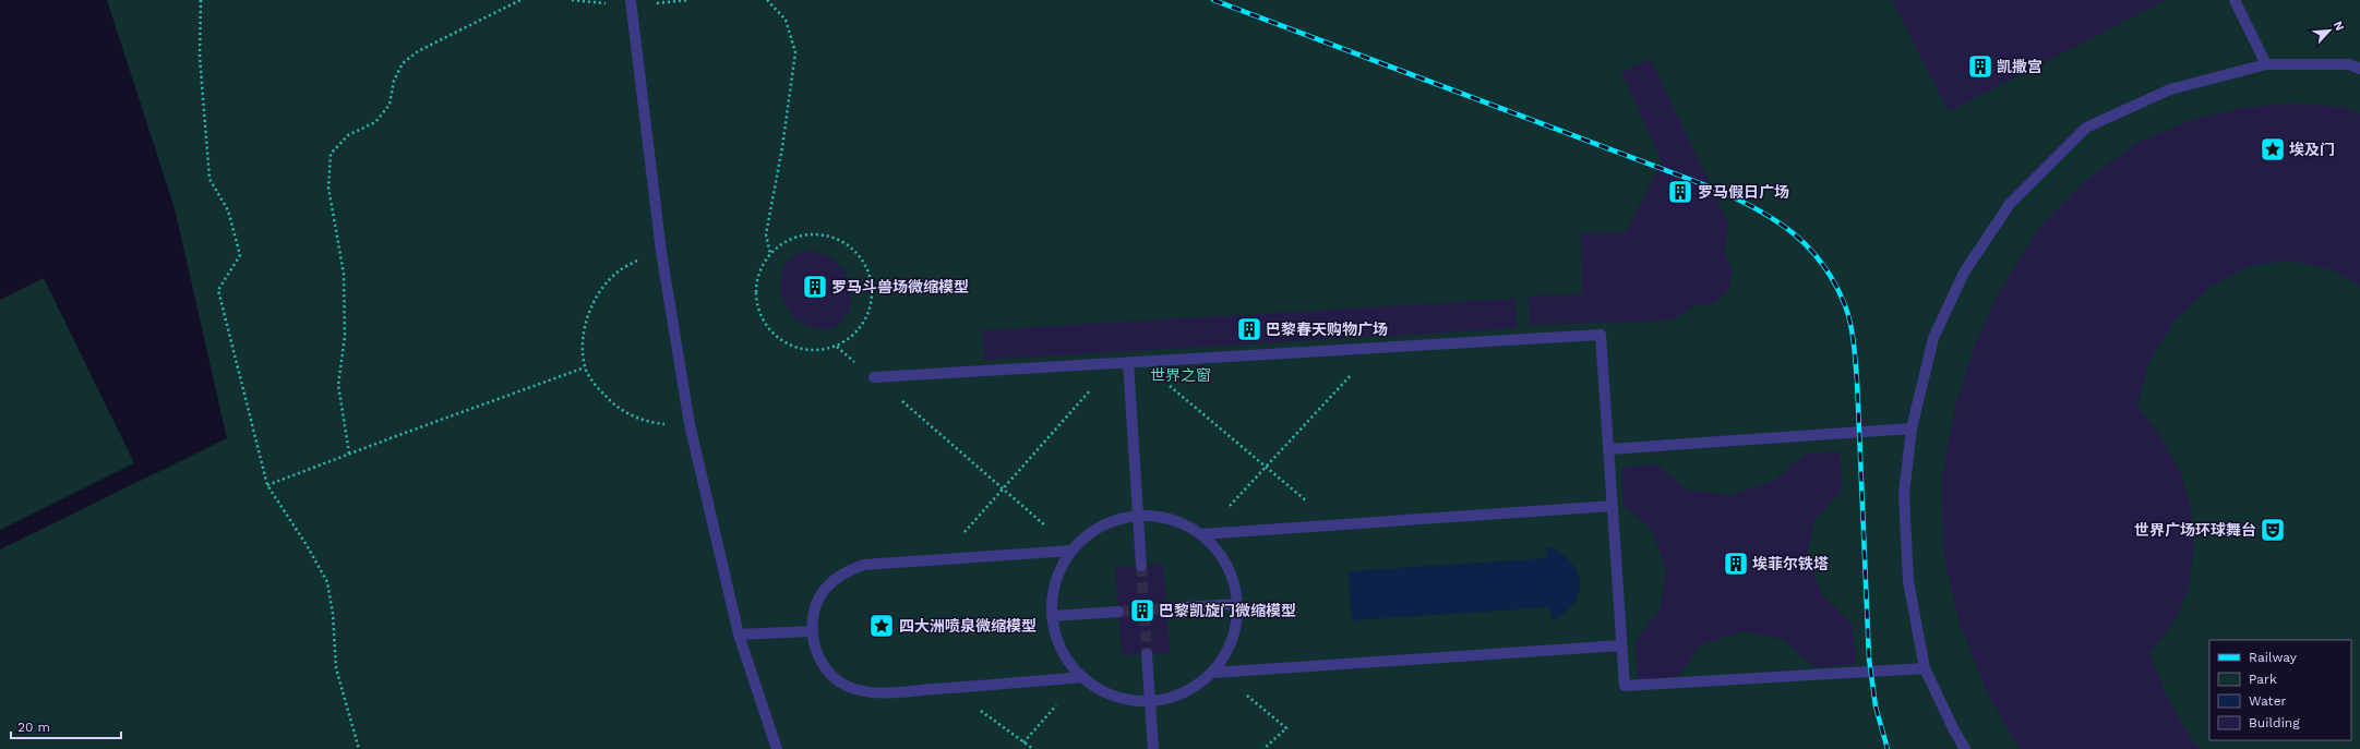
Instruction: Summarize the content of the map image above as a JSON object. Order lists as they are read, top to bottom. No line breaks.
{"parks":["世界之窗"],"places":{"building":["凯撒宫","罗马假日广场","罗马斗兽场微缩模型","巴黎春天购物广场","埃菲尔铁塔","巴黎凯旋门微缩模型"],"place":["埃及门","四大洲喷泉微缩模型"],"theatre":["世界广场环球舞台"]},"legend":["Railway","Park","Water","Building"],"scale_bar":"20 m","north":"top right"}
